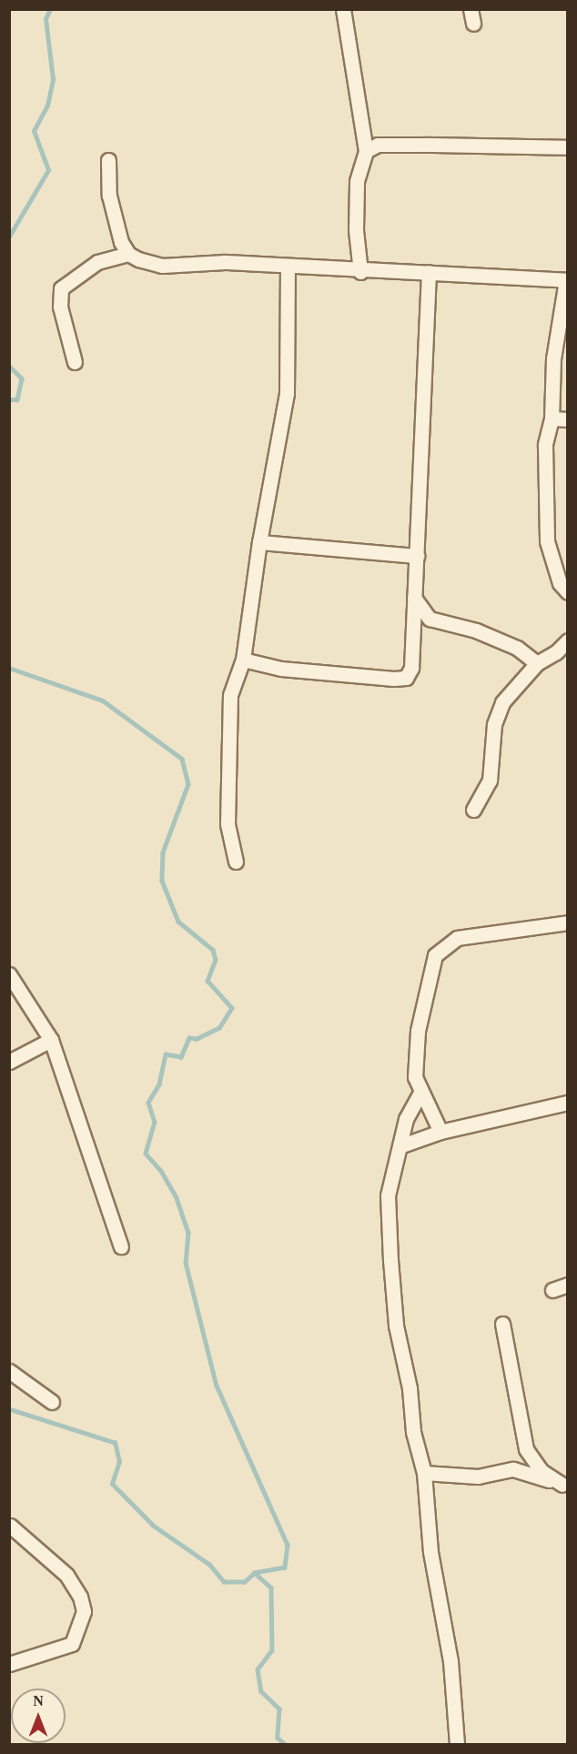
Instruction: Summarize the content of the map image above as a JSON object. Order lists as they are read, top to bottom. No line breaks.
{"north":"top"}
